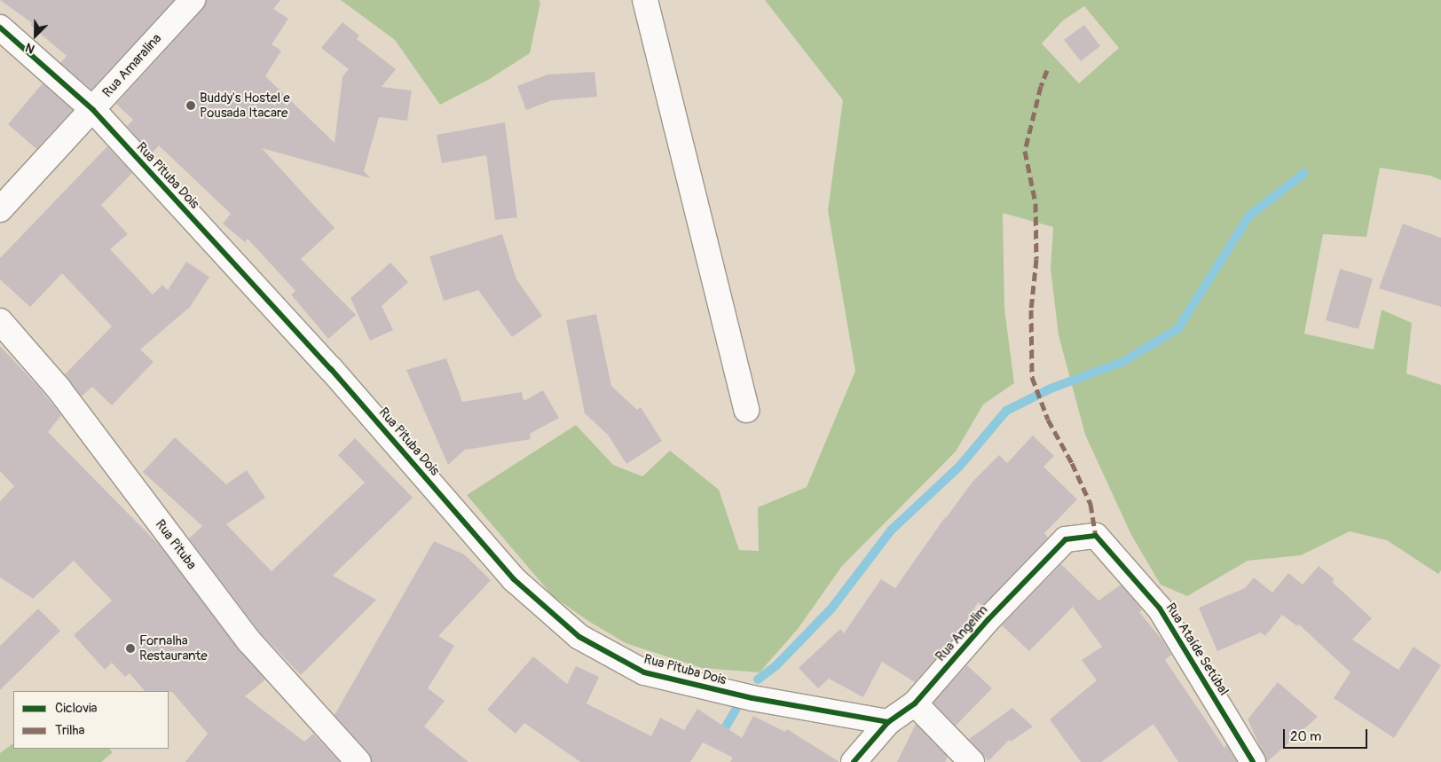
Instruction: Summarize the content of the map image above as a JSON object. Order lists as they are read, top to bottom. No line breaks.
{"streets":{"street":["Rua Amaralina","Rua Pituba Dois","Rua Pituba","Rua Angelim","Rua Ataíde Setúbal"]},"crossings":[["Rua Amaralina","Rua Pituba Dois"],["Rua Pituba Dois","Rua Angelim"],["Rua Angelim","Rua Ataíde Setúbal"]],"places":["Buddy's Hostel e Pousada Itacare","Fornalha Restaurante"],"legend":["Ciclovia","Trilha"],"scale_bar":"20 m","north":"bottom left"}
